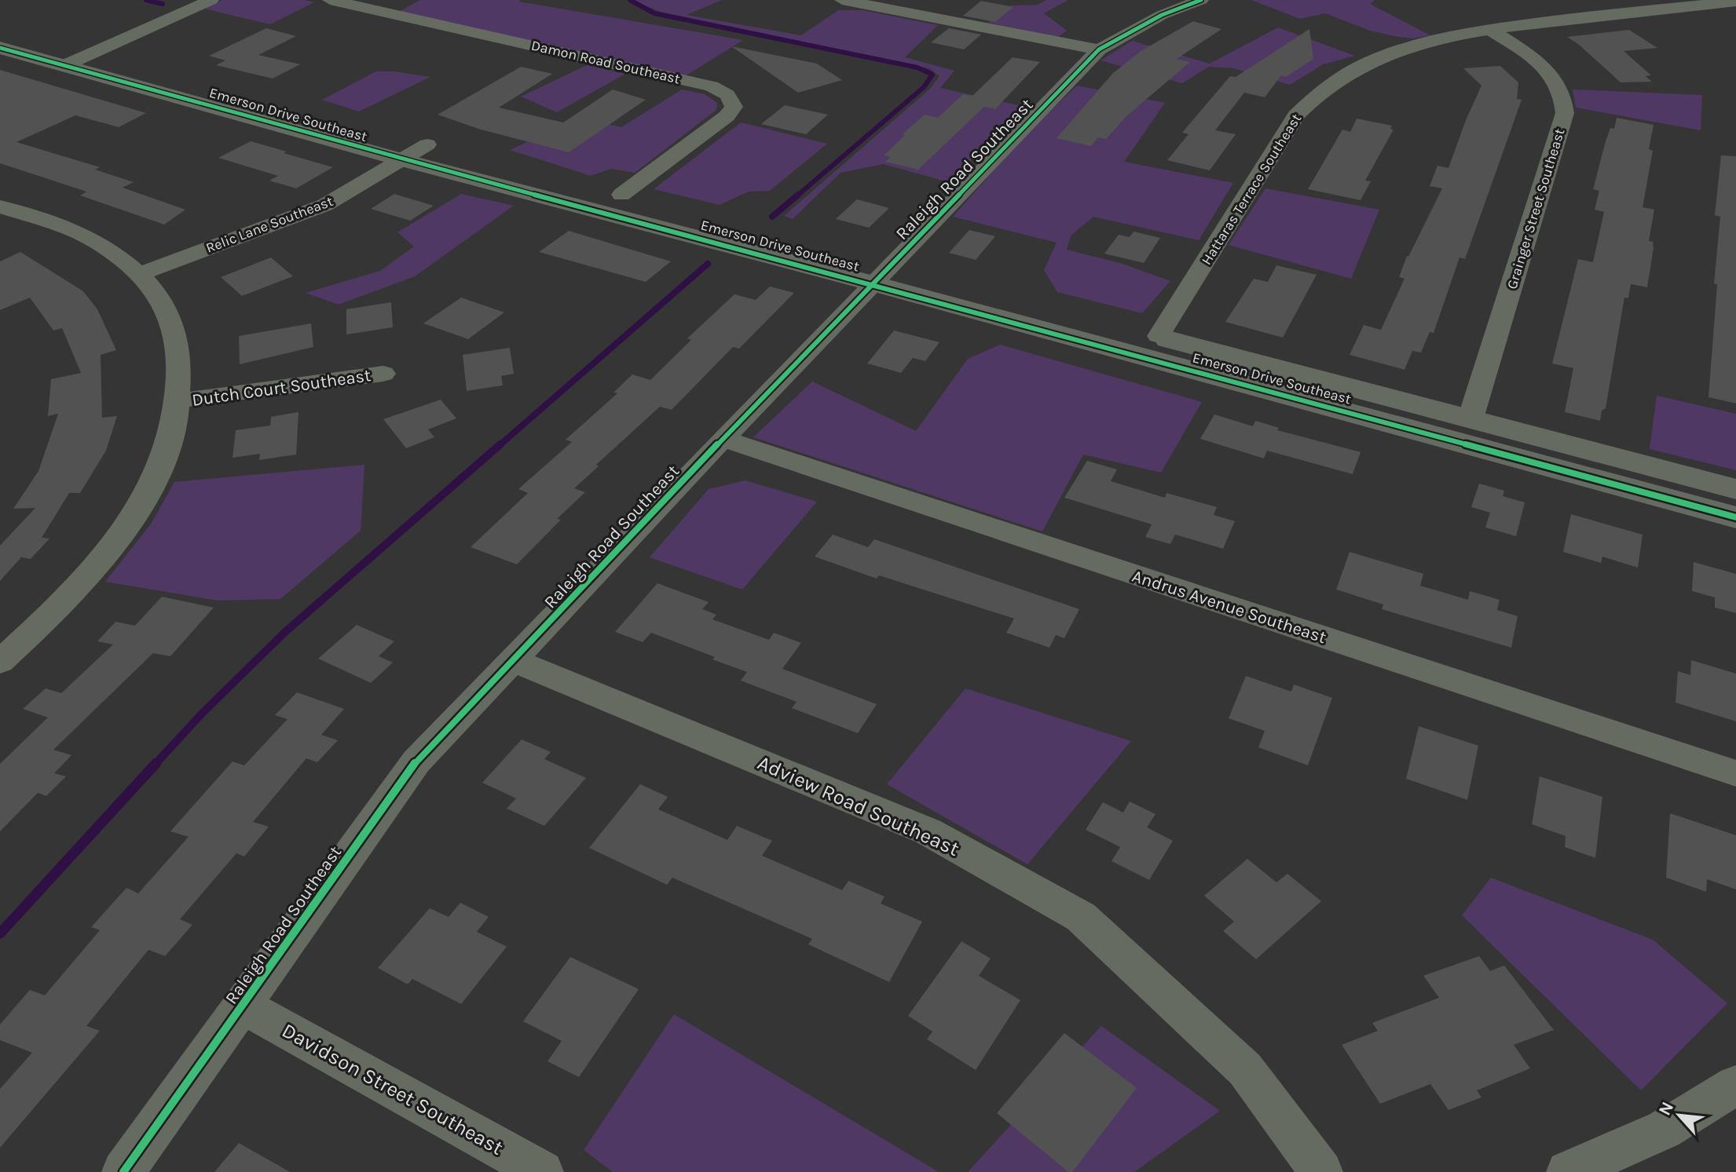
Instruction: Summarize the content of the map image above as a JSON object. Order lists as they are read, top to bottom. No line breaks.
{"streets":{"street":["Damon Road Southeast","Emerson Drive Southeast","Raleigh Road Southeast","Hattaras Terrace Southeast","Grainger Street Southeast","Relic Lane Southeast","Dutch Court Southeast","Andrus Avenue Southeast","Adview Road Southeast","Davidson Street Southeast"]},"crossings":[["Damon Road Southeast","Emerson Drive Southeast"],["Emerson Drive Southeast","Raleigh Road Southeast"],["Emerson Drive Southeast","Hattaras Terrace Southeast"],["Emerson Drive Southeast","Grainger Street Southeast"],["Emerson Drive Southeast","Relic Lane Southeast"],["Raleigh Road Southeast","Andrus Avenue Southeast"],["Raleigh Road Southeast","Adview Road Southeast"],["Raleigh Road Southeast","Davidson Street Southeast"],["Hattaras Terrace Southeast","Grainger Street Southeast"]],"north":"top left"}
